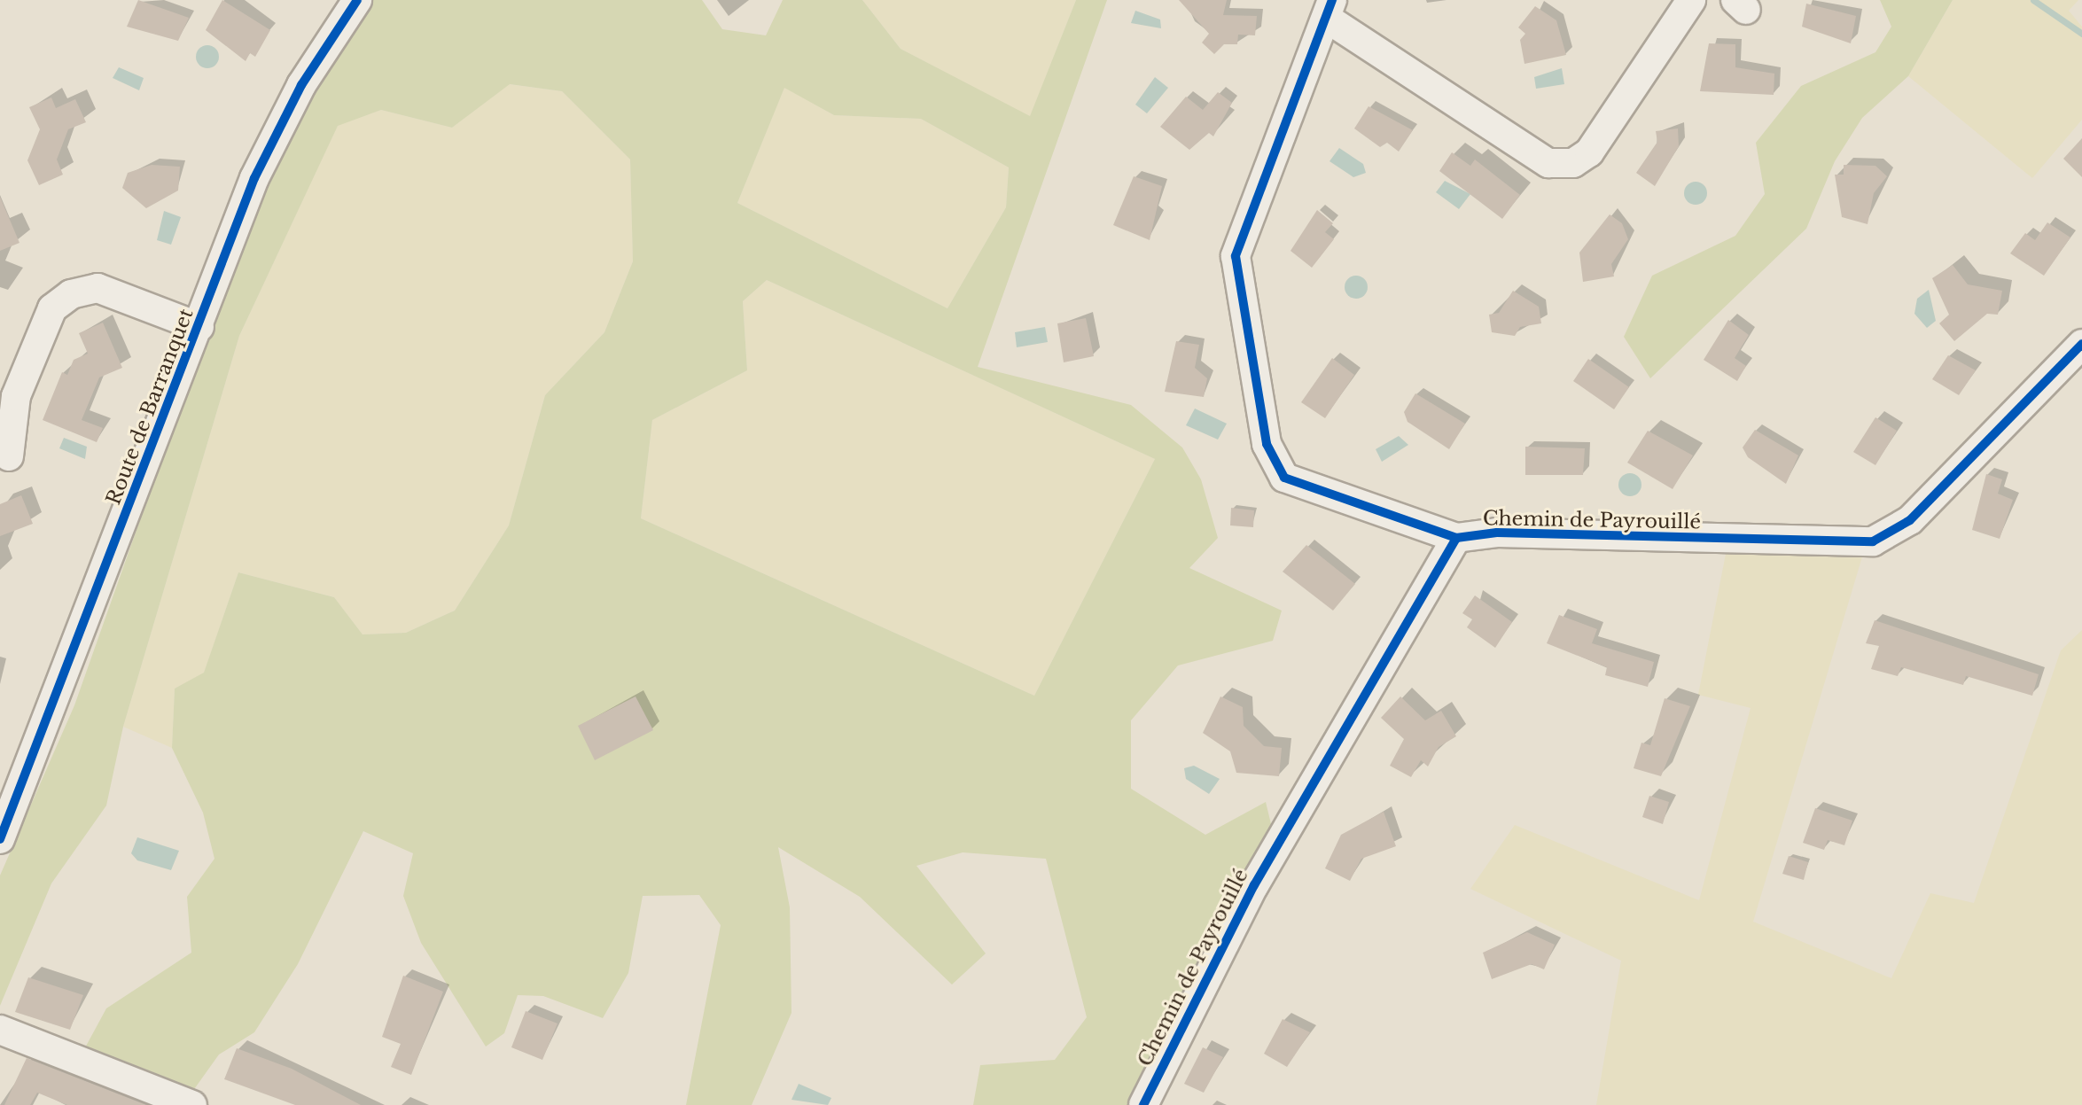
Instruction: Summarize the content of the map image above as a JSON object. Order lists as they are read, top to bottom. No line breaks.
{"streets":{"street":["Route de Barranquet","Chemin de Payrouillé"]}}
